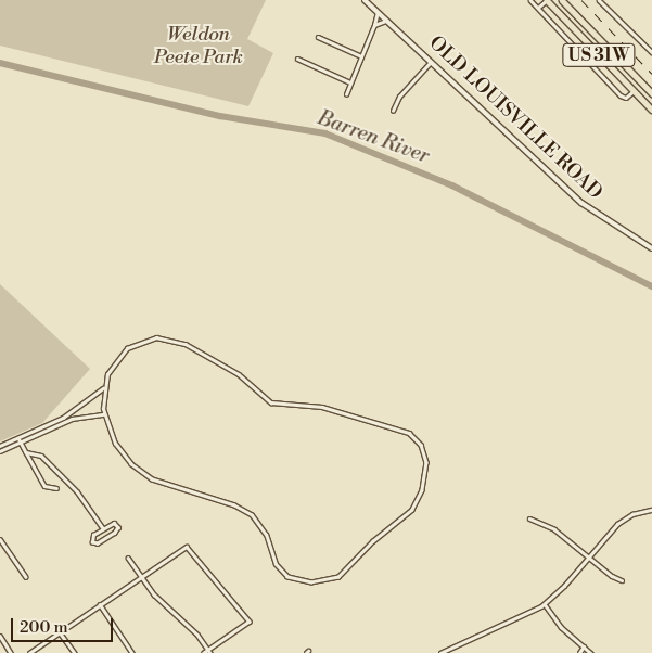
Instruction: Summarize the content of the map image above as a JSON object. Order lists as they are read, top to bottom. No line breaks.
{"streets":{"main road":["US 31W"],"street":["OLD LOUISVILLE ROAD"]},"water":["Barren River"],"parks":["Weldon Peete Park"],"scale_bar":"200 m"}
